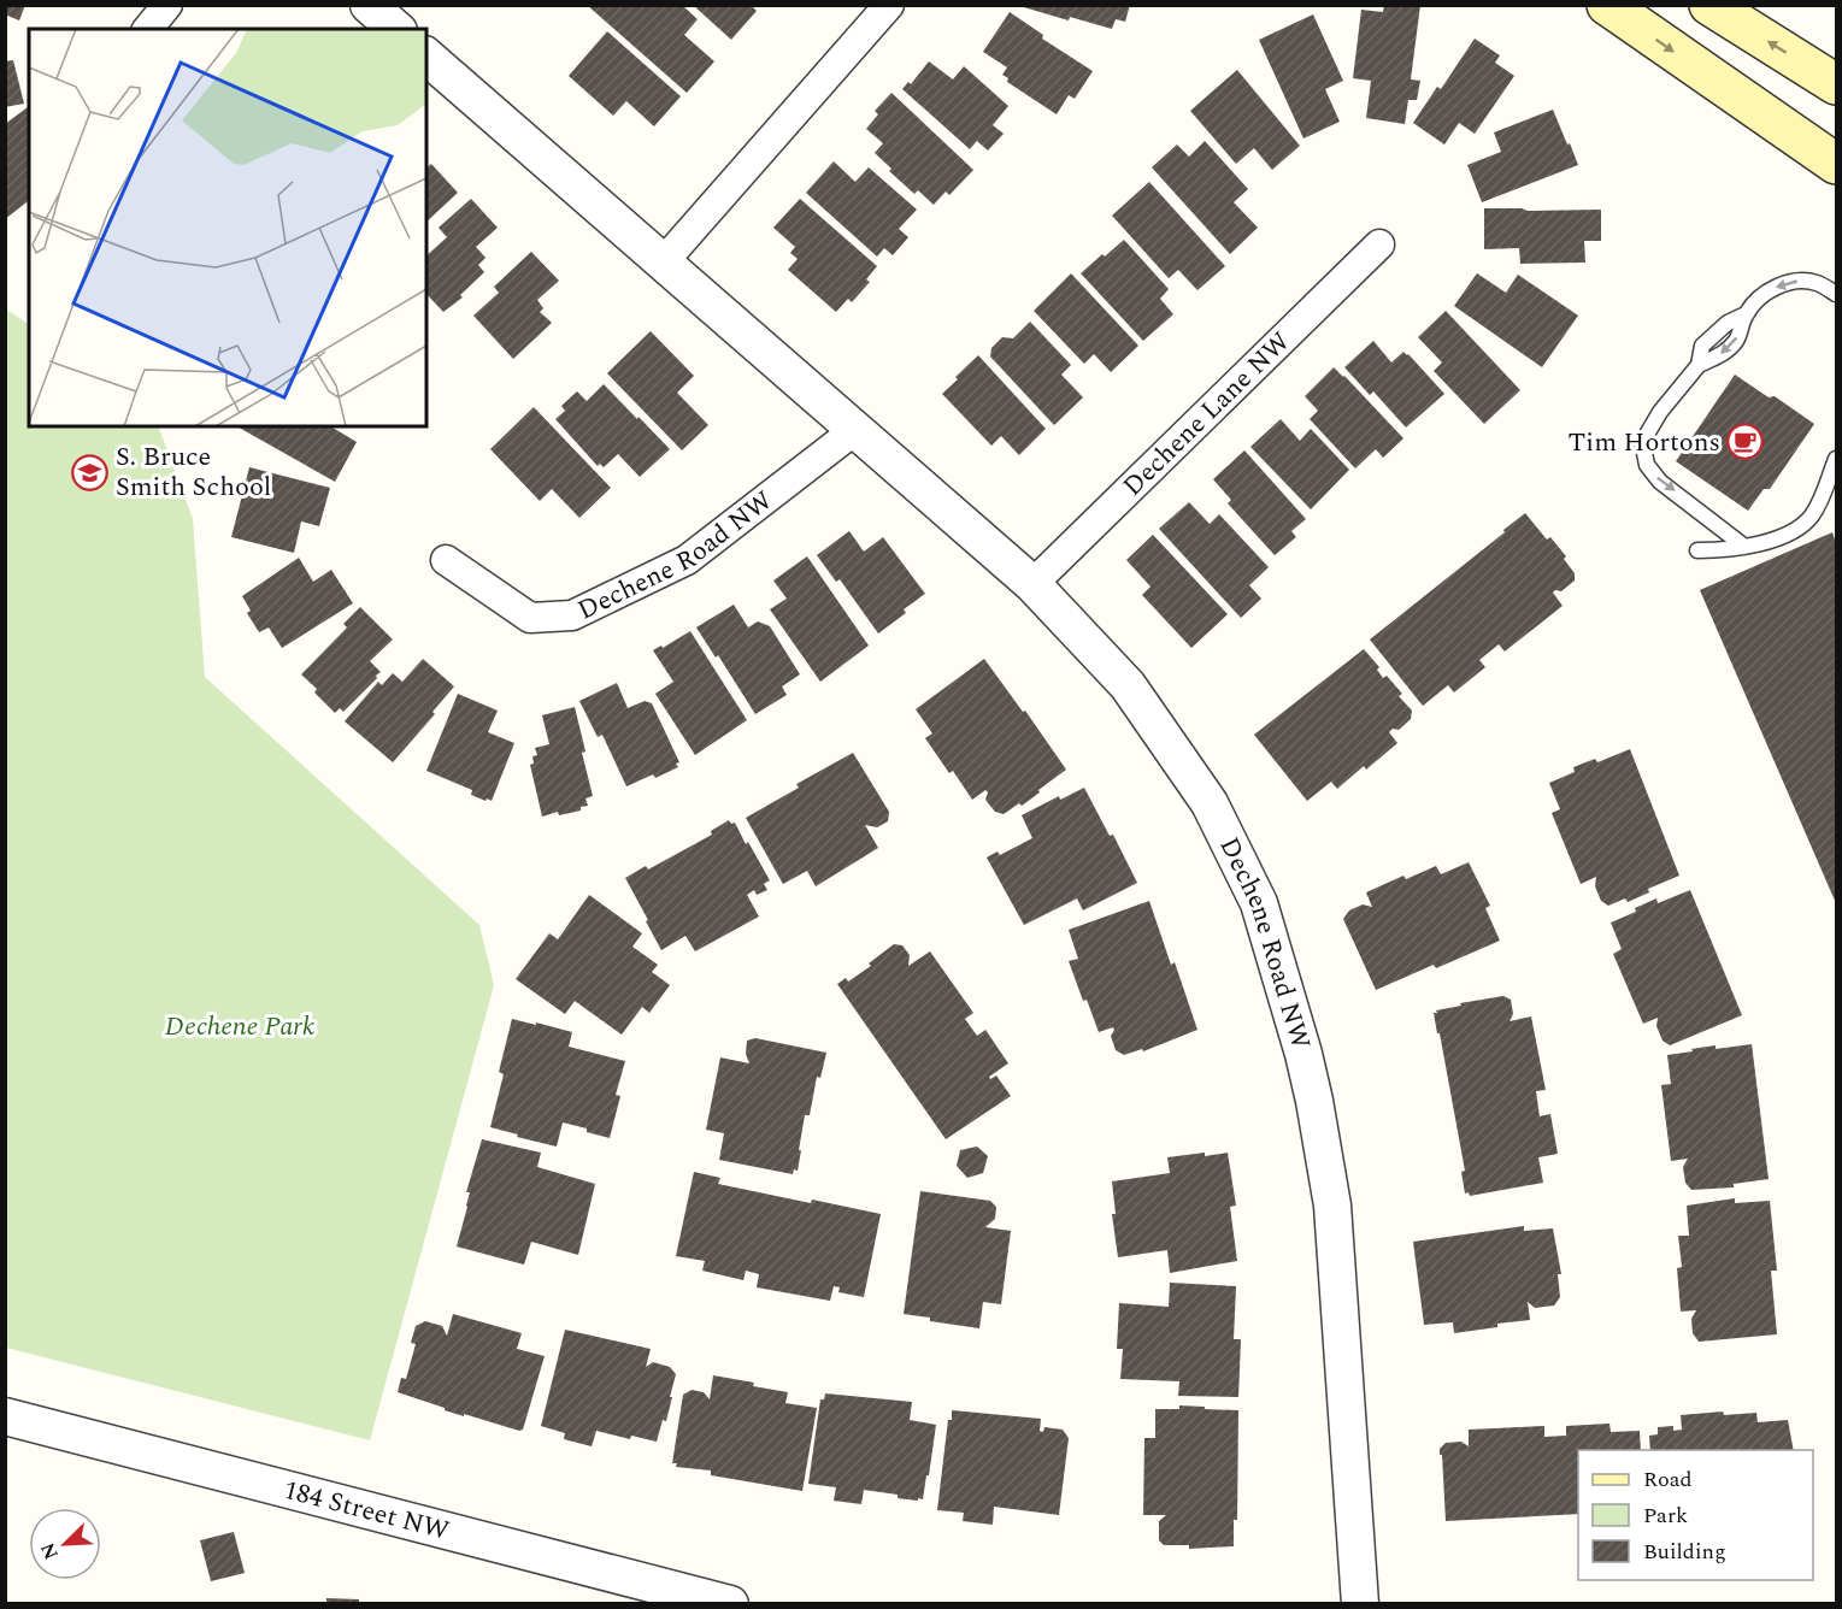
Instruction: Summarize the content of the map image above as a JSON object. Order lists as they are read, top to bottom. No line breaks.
{"streets":{"street":["Dechene Lane NW","Dechene Road NW","184 Street NW"]},"crossings":[["Dechene Lane NW","Dechene Road NW"]],"parks":["Dechene Park"],"places":{"cafe":["Tim Hortons"],"school or university":["S. Bruce Smith School"]},"legend":["Road","Park","Building"],"north":"bottom left"}
